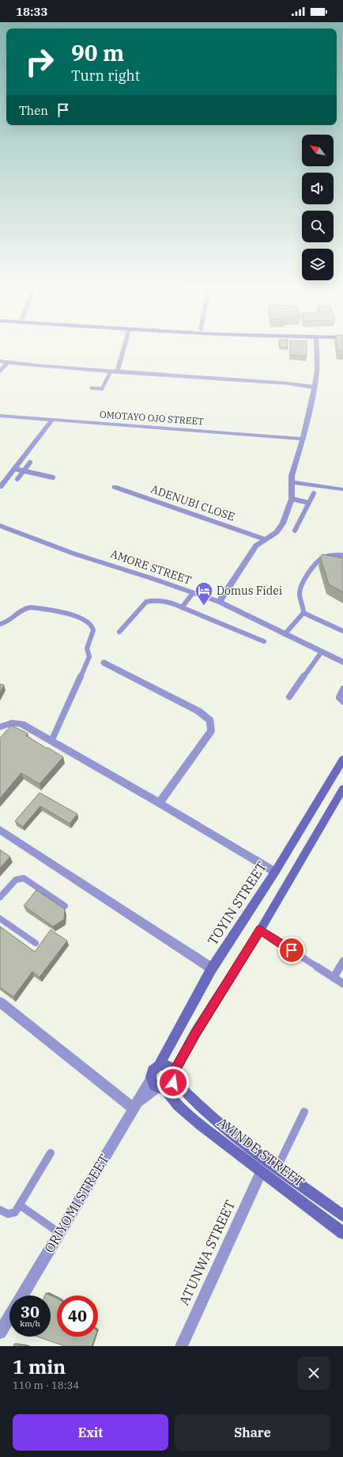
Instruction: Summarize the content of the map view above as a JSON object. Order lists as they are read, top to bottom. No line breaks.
{"streets":{"main road":["TOYIN STREET","AYINDE STREET"],"street":["OMOTAYO OJO STREET","ADENUBI CLOSE","AMORE STREET","ORIYOMI STREET","ATUNWA STREET"]},"crossings":[["TOYIN STREET","AYINDE STREET"],["AYINDE STREET","ATUNWA STREET"]],"places":{"hotel":["Domus Fidei"]},"north":"top left","page":{"status":"18:33","turn":["90 m","Turn right"],"then":"Then","speed":"30 km/h","limit":"40","heading":["1 min","110 m · 18:34"],"buttons":["Exit","Share"]}}
